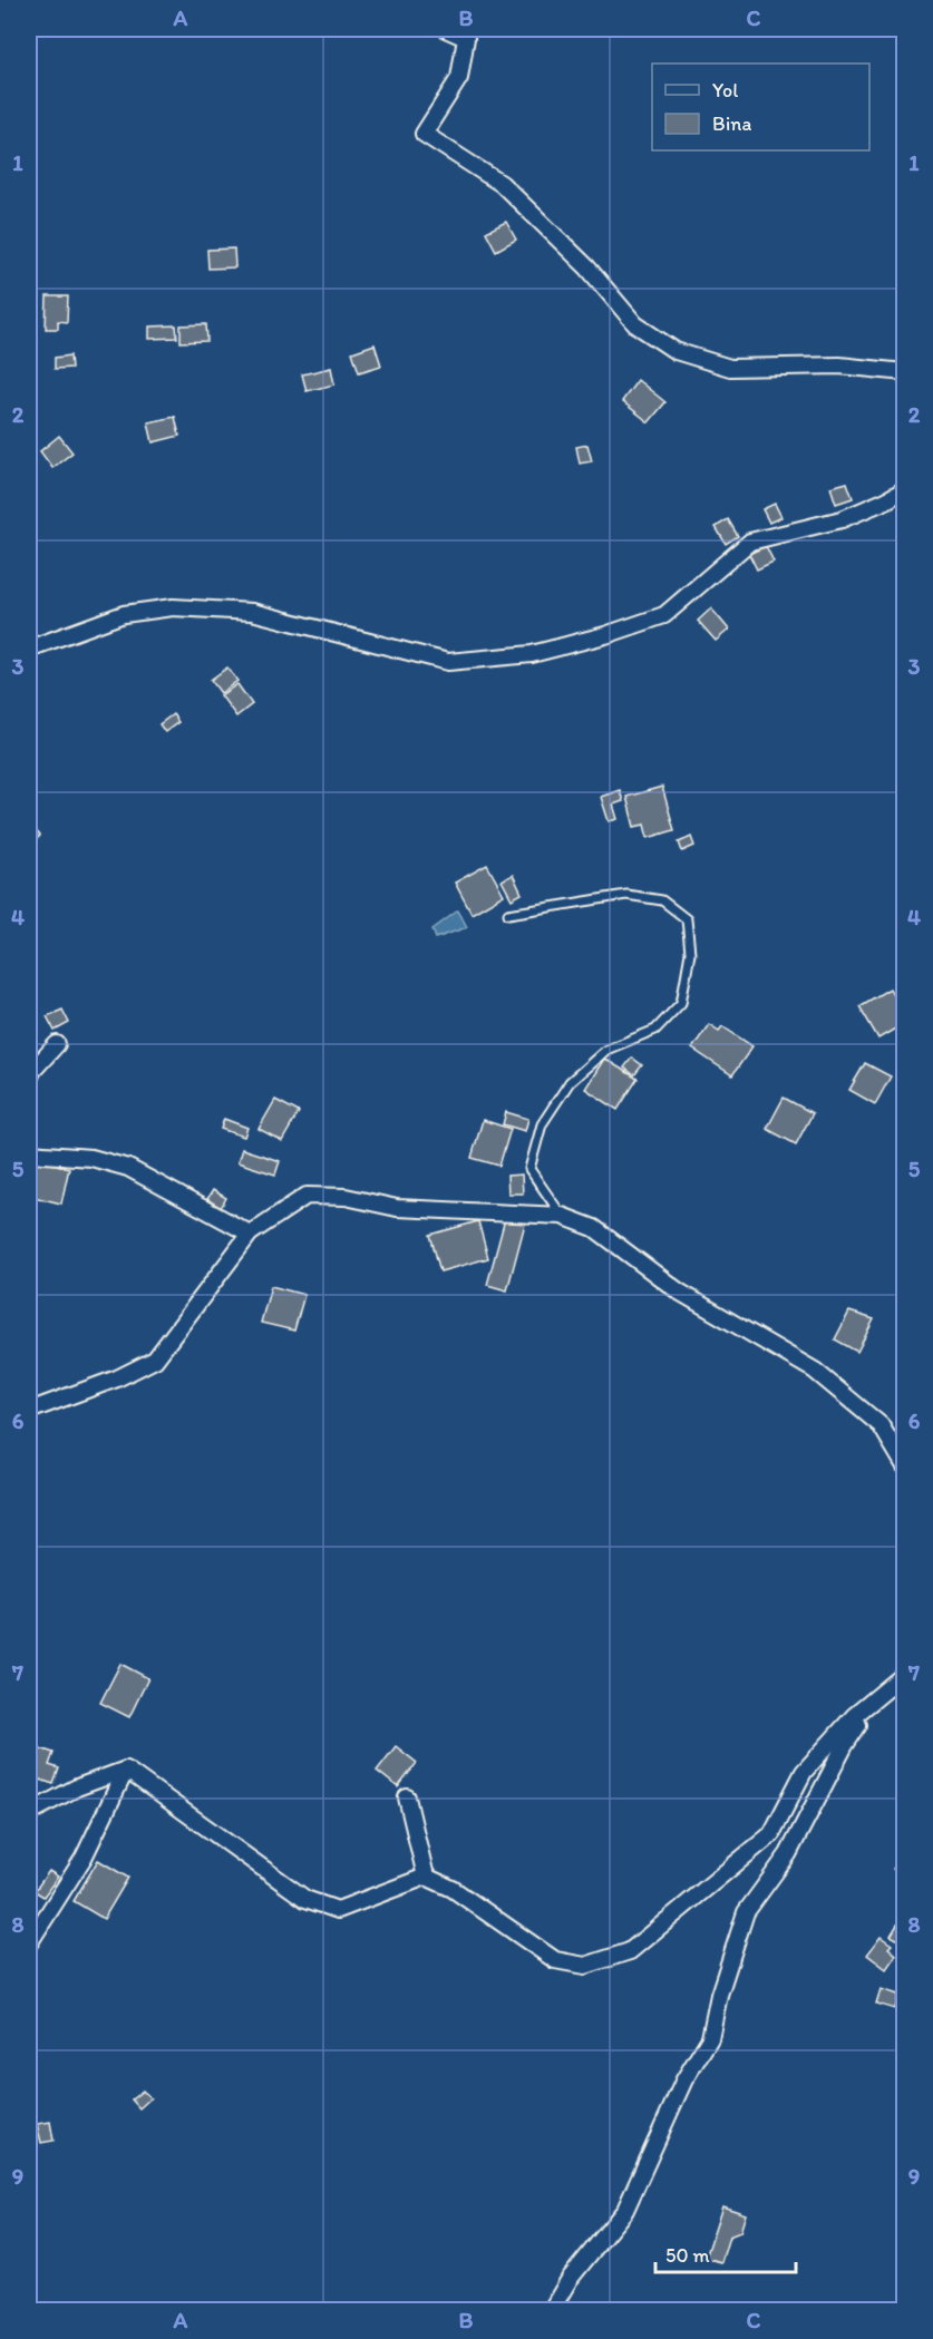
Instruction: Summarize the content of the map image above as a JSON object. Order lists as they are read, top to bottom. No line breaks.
{"legend":["Yol","Bina"],"scale_bar":"50 m","grid":{"columns":["A","B","C"],"rows":["1","2","3","4","5","6","7","8","9"]}}
